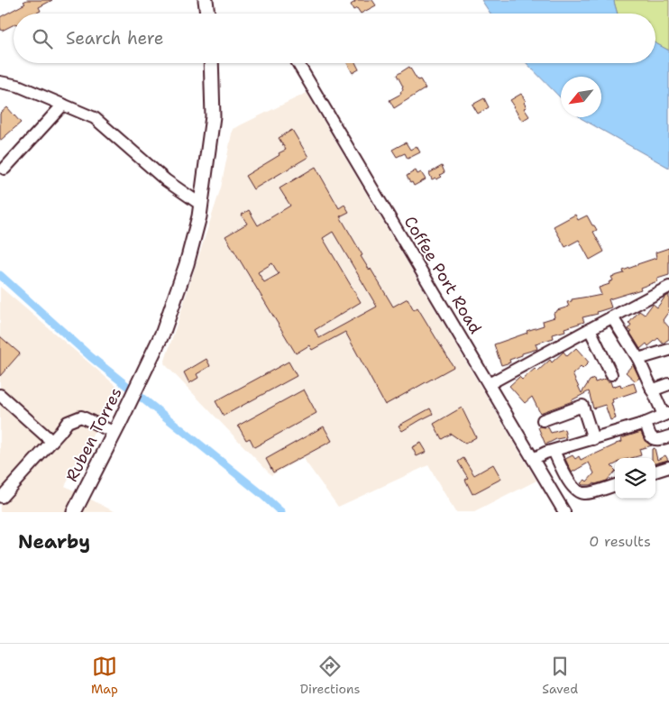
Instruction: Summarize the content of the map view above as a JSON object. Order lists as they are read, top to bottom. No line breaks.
{"streets":{"main road":["Ruben Torres"],"street":["Coffee Port Road"]},"north":"bottom left","page":{"search":"Search here","heading":["Nearby","0 results"],"nav":["Map","Directions","Saved"]}}
